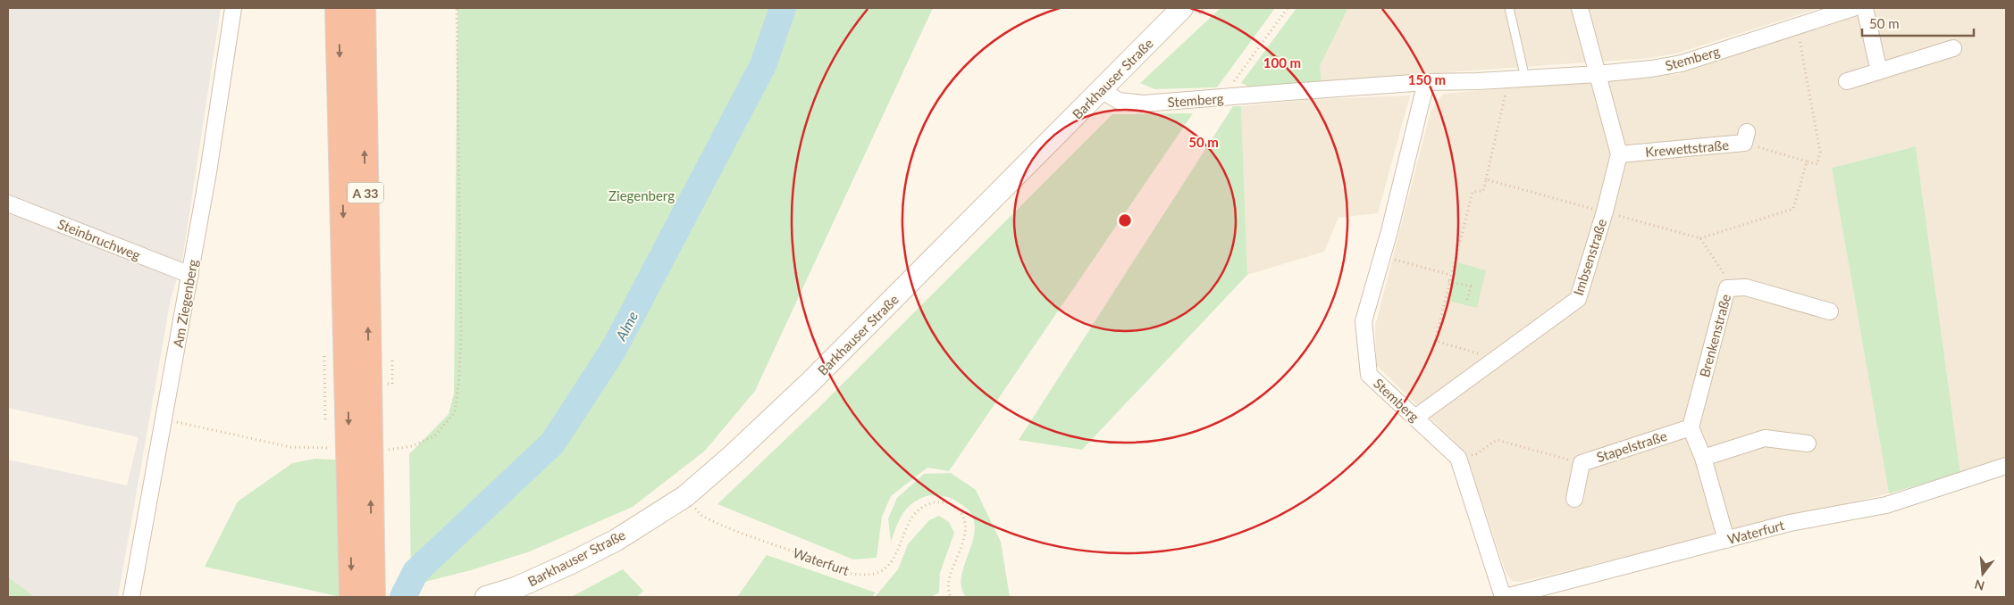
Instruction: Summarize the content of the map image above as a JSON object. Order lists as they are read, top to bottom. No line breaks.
{"streets":{"highway":["A 33"],"street":["Stemberg","Barkhauser Straße","Krewettstraße","Steinbruchweg","Imbsenstraße","Am Ziegenberg","Brenkenstraße","Stapelstraße","Waterfurt"]},"crossings":[["Stemberg","Barkhauser Straße"],["Stemberg","Imbsenstraße"],["Stemberg","Waterfurt"],["Krewettstraße","Imbsenstraße"],["Steinbruchweg","Am Ziegenberg"],["Brenkenstraße","Stapelstraße"]],"water":["Alme"],"parks":["Ziegenberg"],"scale_bar":"50 m","north":"bottom","rings":["100 m","150 m","50 m"]}
